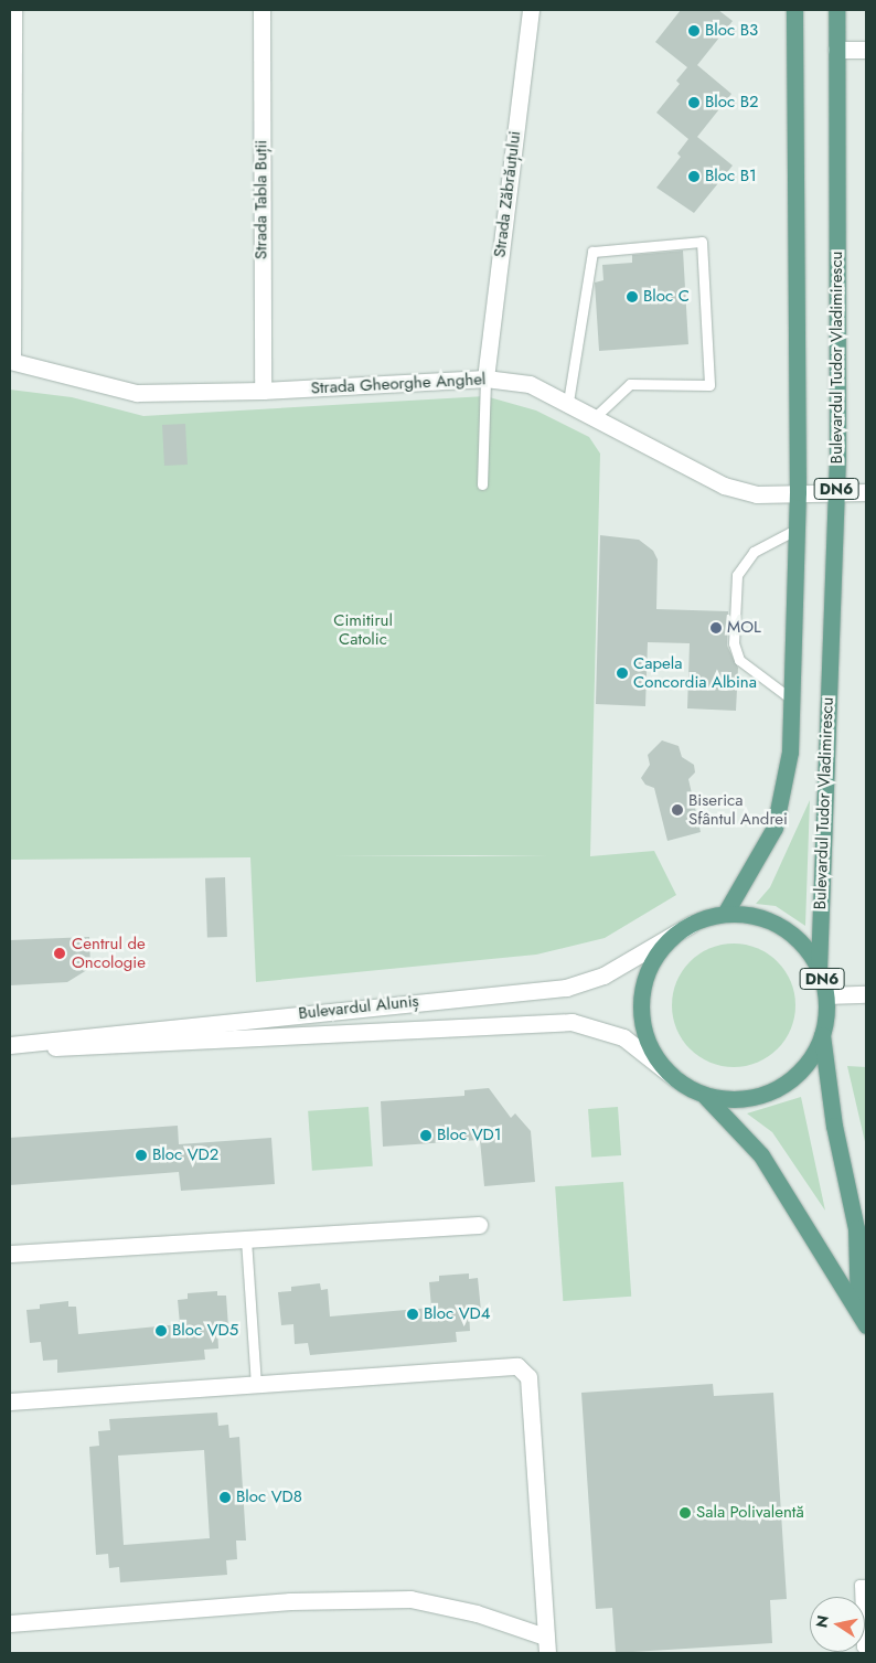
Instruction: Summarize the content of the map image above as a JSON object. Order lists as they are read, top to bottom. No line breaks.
{"streets":{"main road":["Bulevardul Tudor Vladimirescu","DN6"],"street":["Strada Zăbrăuțului","Strada Tabla Buții","Strada Gheorghe Anghel","Bulevardul Aluniș"]},"crossings":[["Strada Zăbrăuțului","Strada Gheorghe Anghel"],["Strada Tabla Buții","Strada Gheorghe Anghel"],["Bulevardul Tudor Vladimirescu","Strada Gheorghe Anghel"],["Bulevardul Tudor Vladimirescu","DN6"],["Bulevardul Tudor Vladimirescu","Bulevardul Aluniș"],["DN6","Bulevardul Aluniș"]],"parks":["Cimitirul Catolic"],"places":["Bloc B3","Bloc B2","Bloc B1","Bloc C","MOL","Capela Concordia Albina","Biserica Sfântul Andrei","Centrul de Oncologie","Bloc VD1","Bloc VD2","Bloc VD4","Bloc VD5","Bloc VD8","Sala Polivalentă"],"north":"left"}
